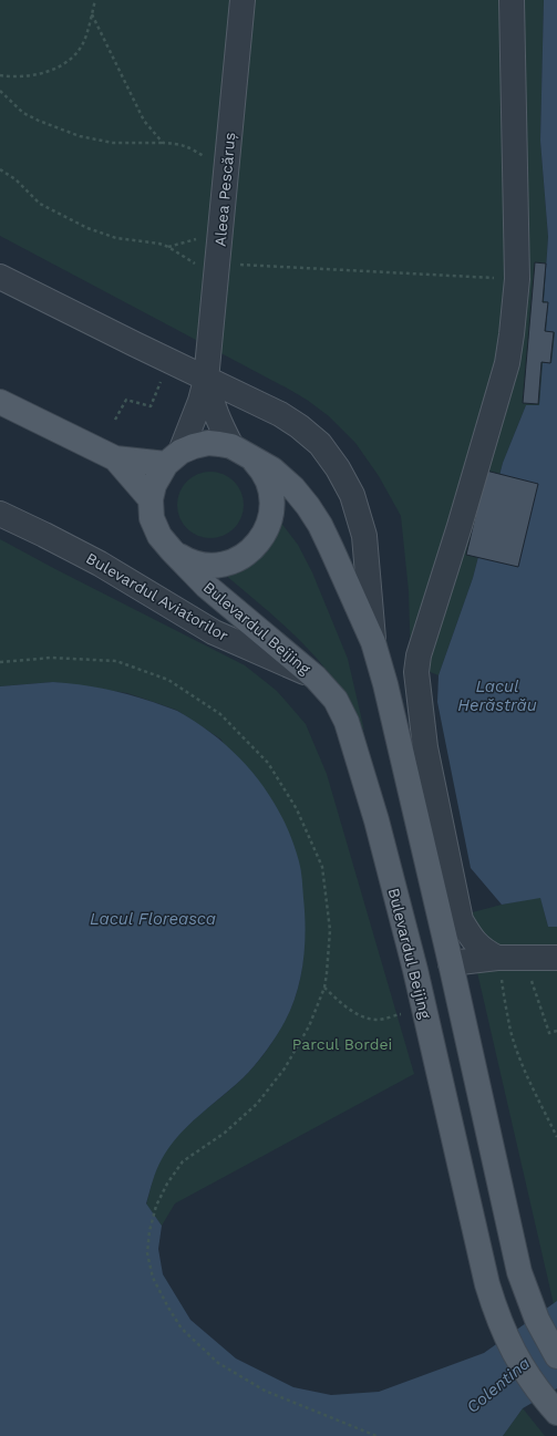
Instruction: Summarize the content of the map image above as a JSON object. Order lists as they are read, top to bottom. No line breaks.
{"streets":{"main road":["Bulevardul Beijing"],"street":["Aleea Pescăruș","Bulevardul Aviatorilor"]},"crossings":[["Bulevardul Aviatorilor","Bulevardul Beijing"]],"water":["Lacul Herăstrău","Lacul Floreasca","Colentina"],"parks":["Parcul Bordei"]}
